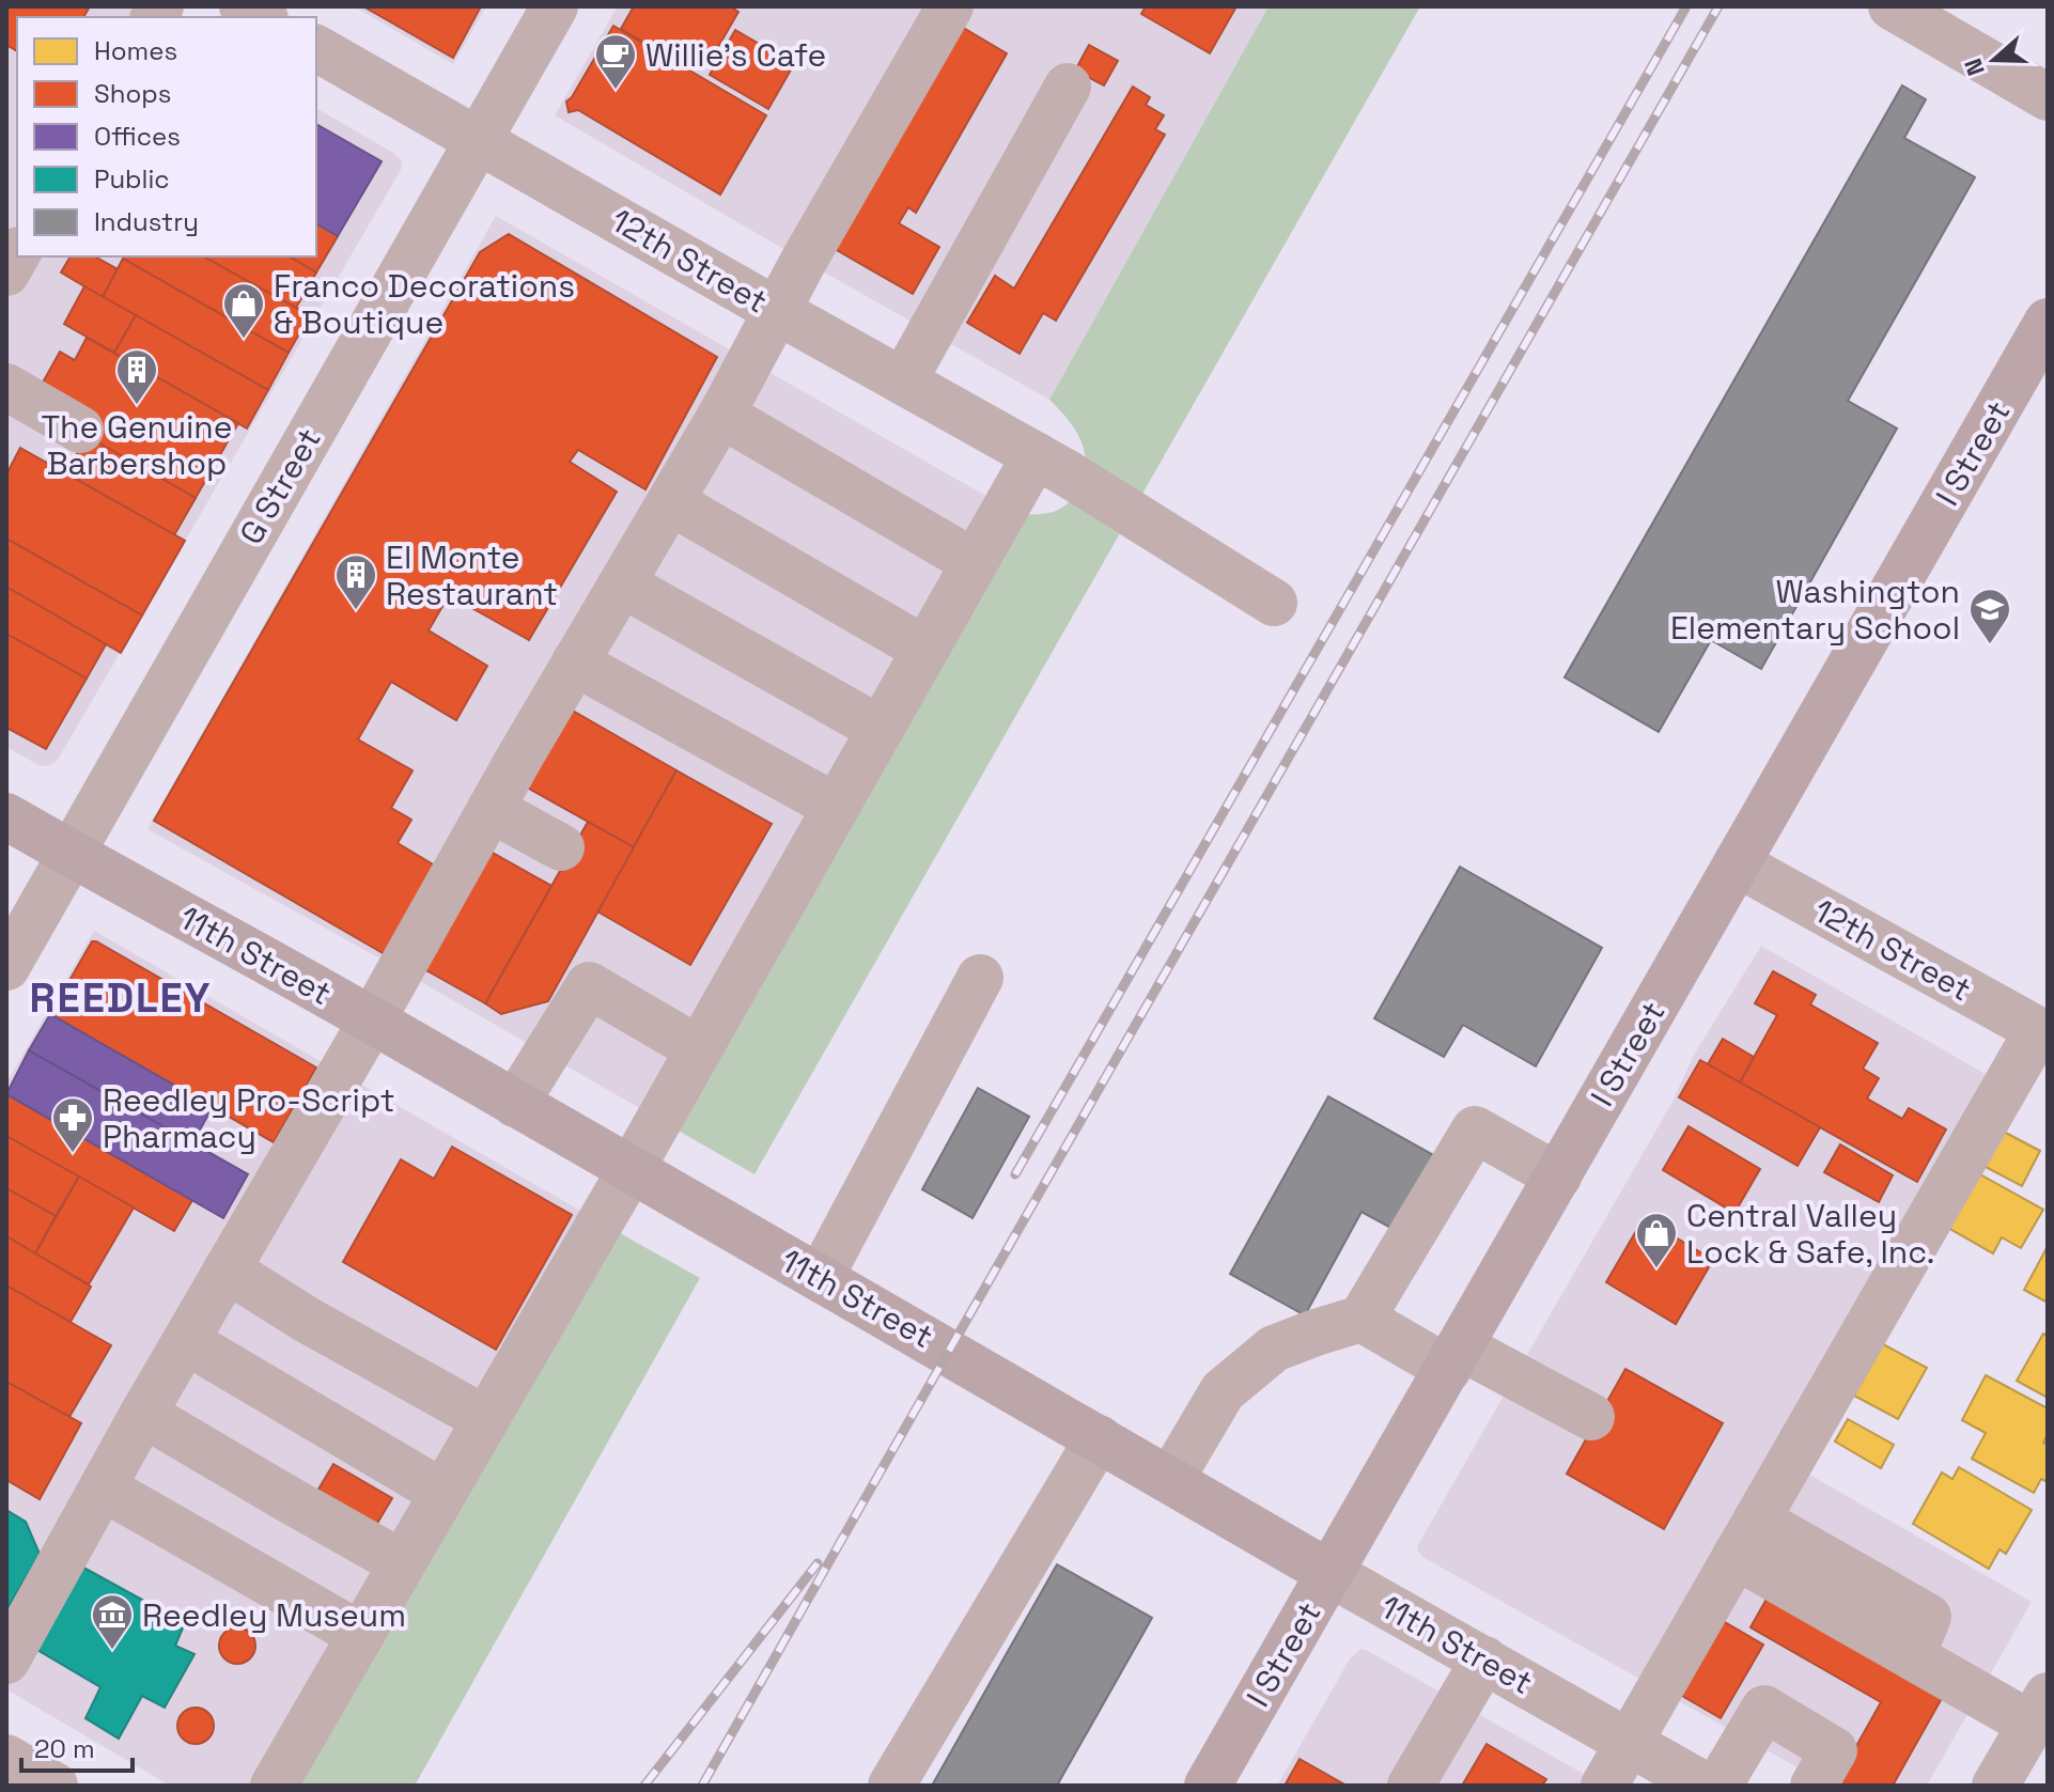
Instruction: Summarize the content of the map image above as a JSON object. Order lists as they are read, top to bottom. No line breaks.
{"streets":{"main road":["I Street","11th Street"],"street":["12th Street","G Street"]},"crossings":[["12th Street","I Street"],["12th Street","G Street"],["I Street","11th Street"],["G Street","11th Street"]],"districts":["REEDLEY"],"places":{"cafe":["Willie's Cafe"],"shop":["Franco Decorations & Boutique","Central Valley Lock & Safe, Inc."],"building":["The Genuine Barbershop","El Monte Restaurant"],"school or university":["Washington Elementary School"],"pharmacy":["Reedley Pro-Script Pharmacy"],"museum":["Reedley Museum"]},"legend":["Homes","Shops","Offices","Public","Industry"],"scale_bar":"20 m","north":"left"}
